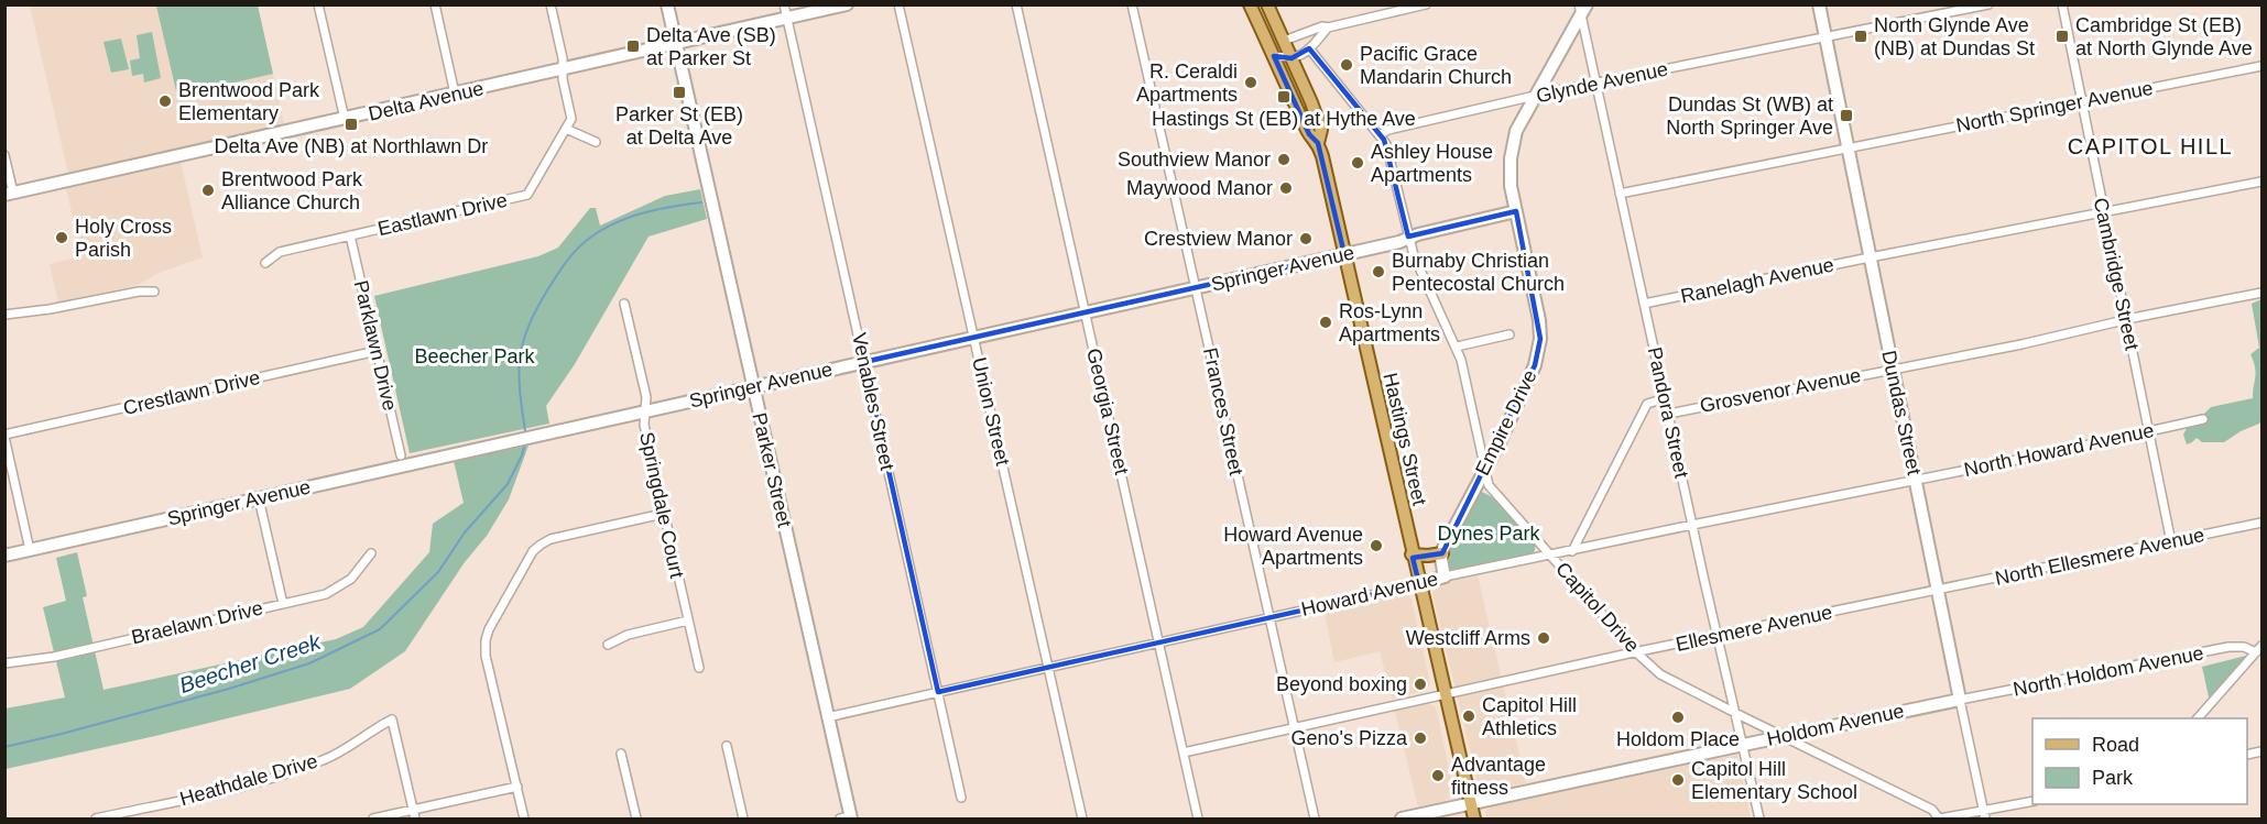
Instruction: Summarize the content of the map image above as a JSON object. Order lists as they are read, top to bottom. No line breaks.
{"streets":{"main road":["Hastings Street"],"street":["Glynde Avenue","Delta Avenue","North Springer Avenue","Eastlawn Drive","Springer Avenue","Cambridge Street","Ranelagh Avenue","Parklawn Drive","Grosvenor Avenue","Crestlawn Drive","Venables Street","Union Street","Georgia Street","Frances Street","Pandora Street","Dundas Street","Empire Drive","North Howard Avenue","Parker Street","Springdale Court","North Ellesmere Avenue","Howard Avenue","Capitol Drive","Braelawn Drive","Ellesmere Avenue","North Holdom Avenue","Holdom Avenue","Heathdale Drive"]},"crossings":[["Glynde Avenue","Pandora Street"],["Glynde Avenue","Dundas Street"],["Glynde Avenue","Empire Drive"],["Glynde Avenue","Capitol Drive"],["Delta Avenue","Eastlawn Drive"],["Delta Avenue","Venables Street"],["Delta Avenue","Parker Street"],["North Springer Avenue","Cambridge Street"],["North Springer Avenue","Dundas Street"],["Eastlawn Drive","Parklawn Drive"],["Springer Avenue","Venables Street"],["Springer Avenue","Union Street"],["Springer Avenue","Georgia Street"],["Springer Avenue","Frances Street"],["Springer Avenue","Empire Drive"],["Springer Avenue","Hastings Street"],["Springer Avenue","Parker Street"],["Springer Avenue","Springdale Court"],["Springer Avenue","Capitol Drive"],["Springer Avenue","Braelawn Drive"],["Cambridge Street","Ranelagh Avenue"],["Cambridge Street","Grosvenor Avenue"],["Cambridge Street","North Howard Avenue"],["Cambridge Street","North Ellesmere Avenue"],["Ranelagh Avenue","Pandora Street"],["Ranelagh Avenue","Dundas Street"],["Parklawn Drive","Crestlawn Drive"],["Grosvenor Avenue","Pandora Street"],["Grosvenor Avenue","Dundas Street"],["Venables Street","Howard Avenue"],["Union Street","Howard Avenue"],["Georgia Street","Howard Avenue"],["Georgia Street","Ellesmere Avenue"],["Frances Street","Howard Avenue"],["Frances Street","Ellesmere Avenue"],["Pandora Street","Empire Drive"],["Pandora Street","Howard Avenue"],["Pandora Street","Capitol Drive"],["Pandora Street","Ellesmere Avenue"],["Pandora Street","Holdom Avenue"],["Dundas Street","North Howard Avenue"],["Dundas Street","North Ellesmere Avenue"],["Dundas Street","Howard Avenue"],["Dundas Street","Ellesmere Avenue"],["Dundas Street","North Holdom Avenue"],["Dundas Street","Holdom Avenue"],["Empire Drive","Capitol Drive"],["Hastings Street","Howard Avenue"],["Hastings Street","Ellesmere Avenue"],["Hastings Street","Holdom Avenue"],["North Howard Avenue","Howard Avenue"],["Parker Street","Howard Avenue"],["North Ellesmere Avenue","Ellesmere Avenue"],["Howard Avenue","Capitol Drive"],["Capitol Drive","Ellesmere Avenue"],["Capitol Drive","Holdom Avenue"],["North Holdom Avenue","Holdom Avenue"]],"districts":["CAPITOL HILL"],"water":["Beecher Creek"],"parks":["Beecher Park","Dynes Park"],"places":{"transit":["North Glynde Ave (NB) at Dundas St","Cambridge St (EB) at North Glynde Ave","Delta Ave (SB) at Parker St","Parker St (EB) at Delta Ave","Hastings St (EB) at Hythe Ave","Dundas St (WB) at North Springer Ave","Delta Ave (NB) at Northlawn Dr"],"other":["Pacific Grace Mandarin Church","R. Ceraldi Apartments","Brentwood Park Elementary","Southview Manor","Ashley House Apartments","Maywood Manor","Brentwood Park Alliance Church","Holy Cross Parish","Crestview Manor","Burnaby Christian Pentecostal Church","Ros-Lynn Apartments","Howard Avenue Apartments","Westcliff Arms","Beyond boxing","Capitol Hill Athletics","Holdom Place","Geno's Pizza","Advantage fitness","Capitol Hill Elementary School"]},"legend":["Road","Park"]}
